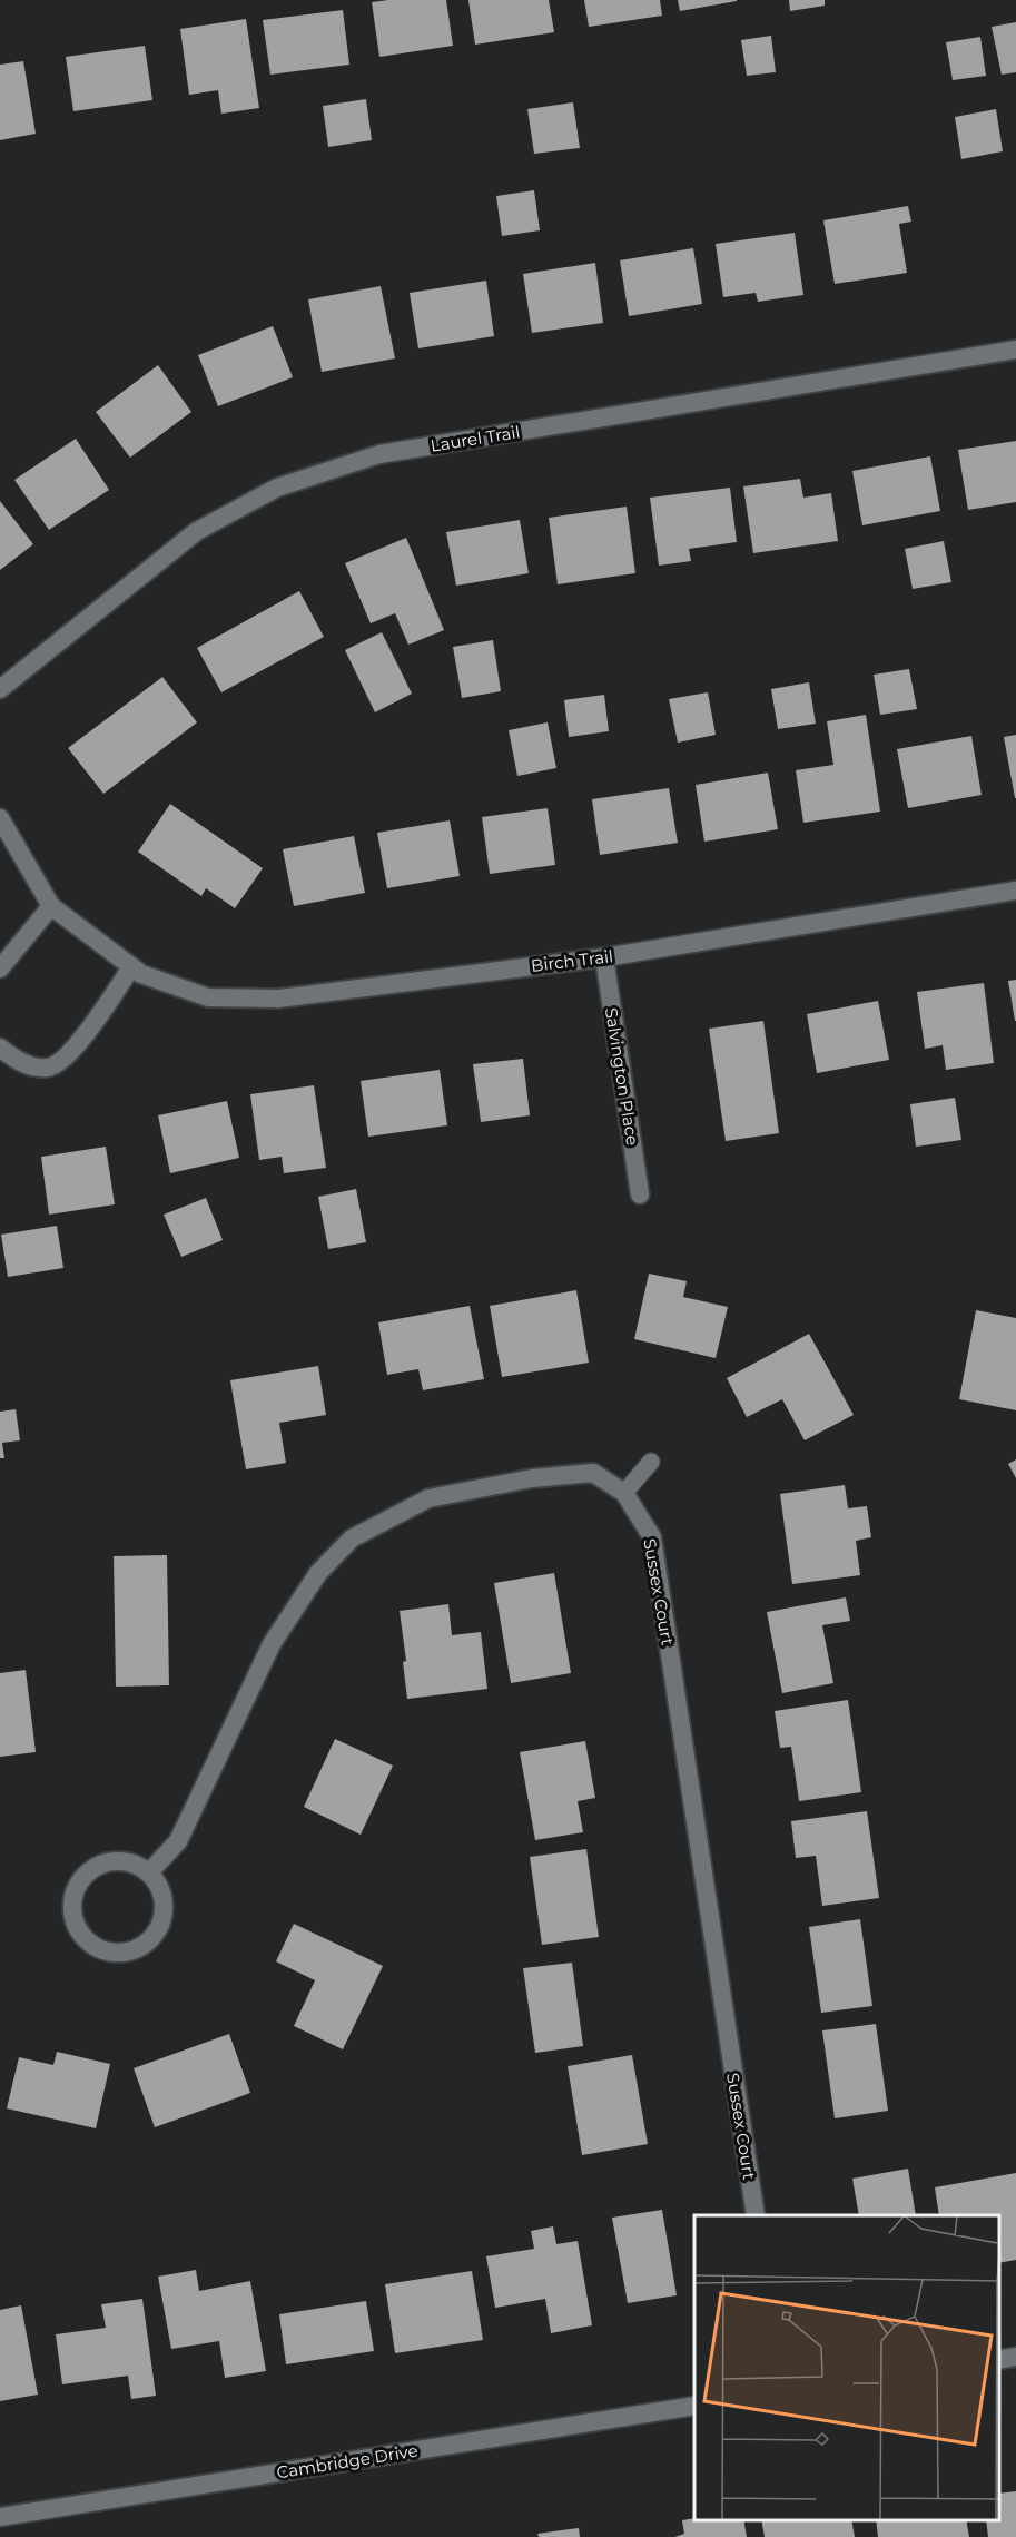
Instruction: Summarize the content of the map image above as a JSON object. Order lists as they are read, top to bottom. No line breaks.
{"streets":{"street":["Laurel Trail","Birch Trail","Salvington Place","Sussex Court","Cambridge Drive"]},"crossings":[["Birch Trail","Salvington Place"]]}
